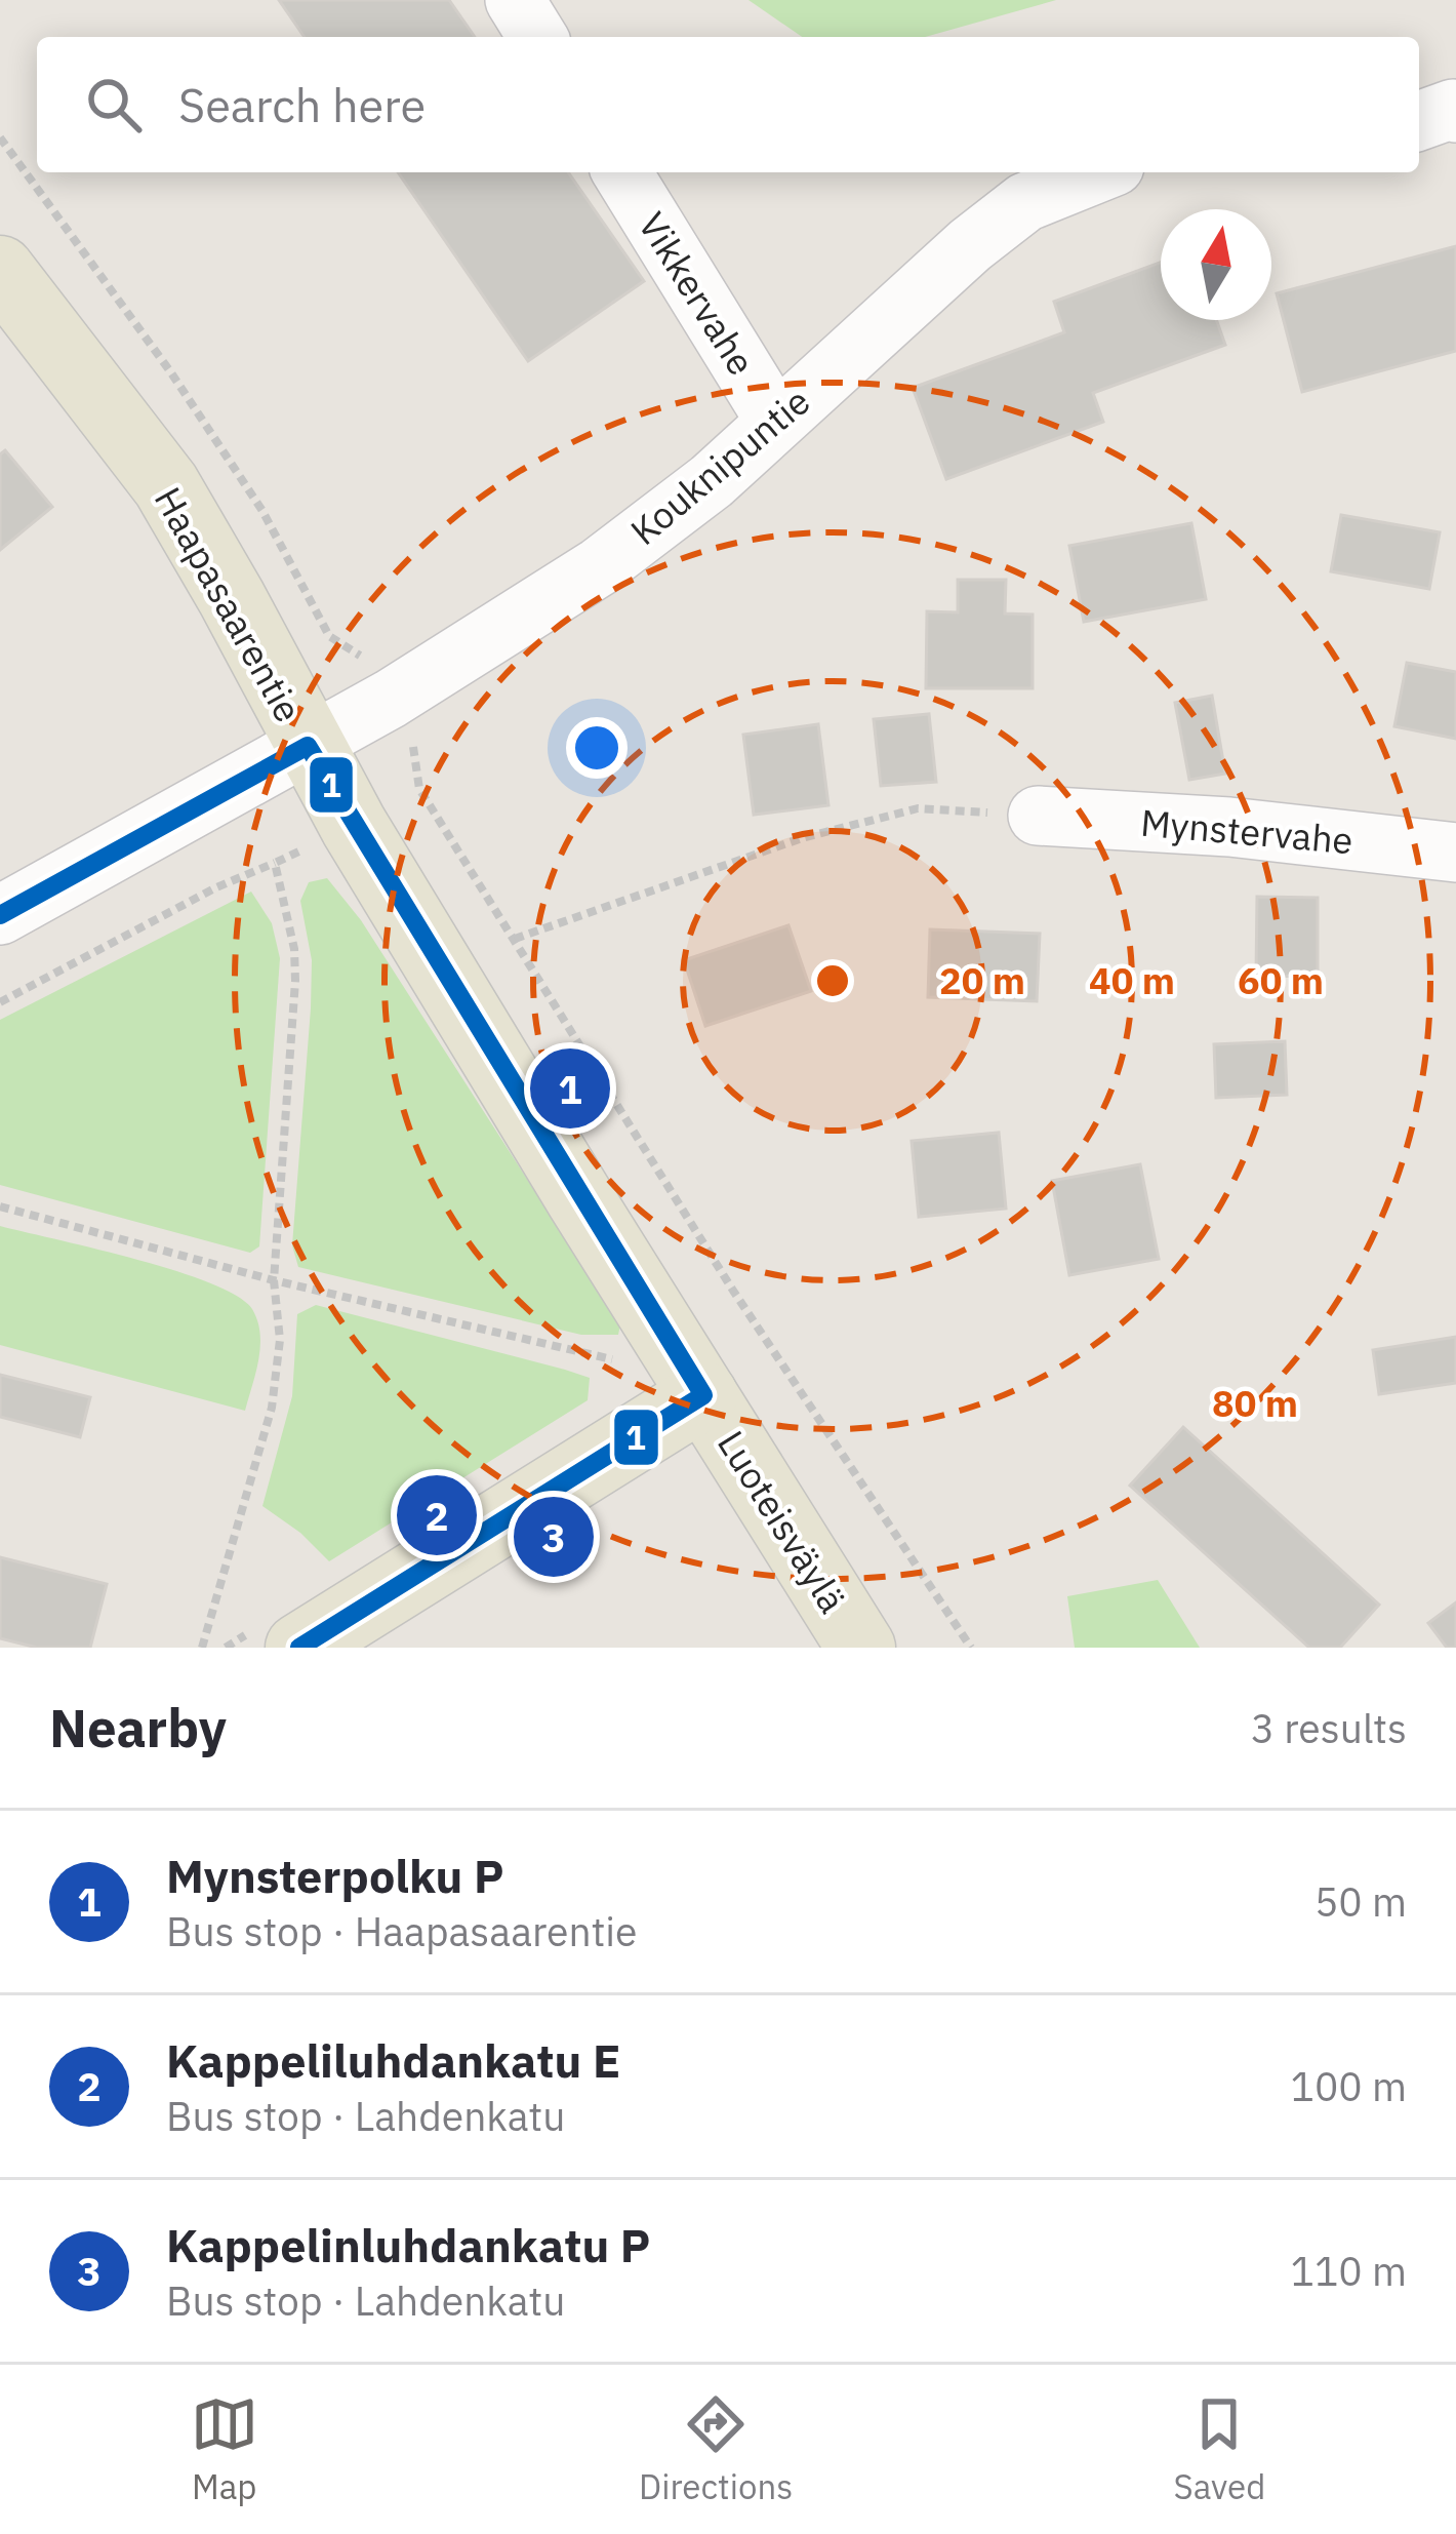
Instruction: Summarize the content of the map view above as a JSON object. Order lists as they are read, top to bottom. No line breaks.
{"streets":{"main road":["Haapasaarentie","Luoteisväylä"],"street":["Vikkervahe","Kouknipuntie","Mynstervahe"]},"crossings":[["Vikkervahe","Kouknipuntie"],["Kouknipuntie","Haapasaarentie"],["Haapasaarentie","Luoteisväylä"]],"lines":["transit line 1"],"north":"top","page":{"search":"Search here","pins":["1","2","3"],"heading":["Nearby","3 results"],"list":[{"mark":"1","name":"Mynsterpolku P","note":"Bus stop · Haapasaarentie","value":"50 m"},{"mark":"2","name":"Kappeliluhdankatu E","note":"Bus stop · Lahdenkatu","value":"100 m"},{"mark":"3","name":"Kappelinluhdankatu P","note":"Bus stop · Lahdenkatu","value":"110 m"}],"nav":["Map","Directions","Saved"]},"rings":["20 m","40 m","60 m","80 m"]}
